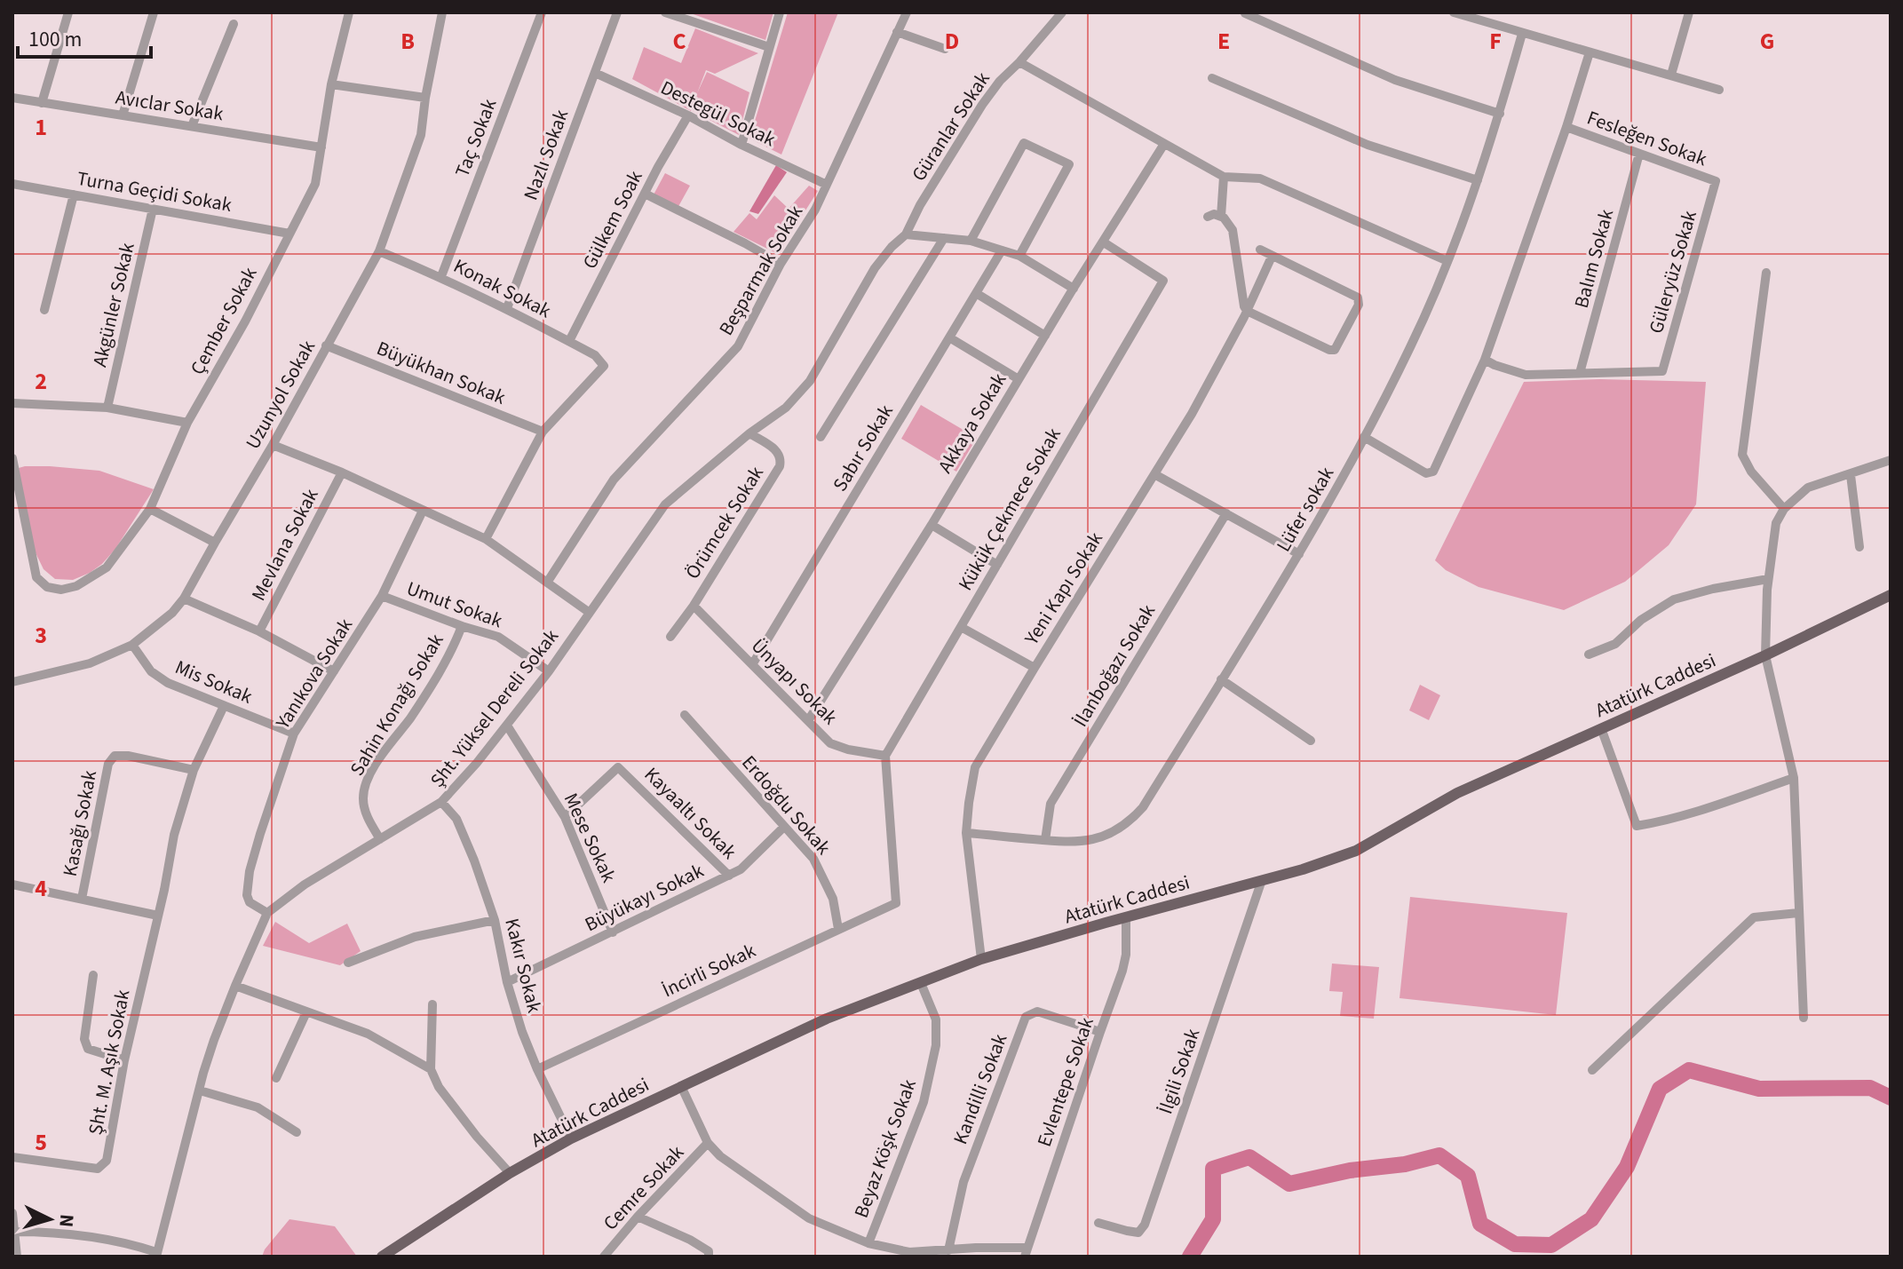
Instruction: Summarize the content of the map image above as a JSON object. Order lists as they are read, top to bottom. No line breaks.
{"streets":{"main road":["Atatürk Caddesi"],"street":["Avıclar Sokak","Destegül Sokak","Güranlar Sokak","Taç Sokak","Fesleğen Sokak","Nazlı Sokak","Turna Geçidi Sokak","Gülkem Soak","Balım Sokak","Beşparmak Sokak","Güleryüz Sokak","Konak Sokak","Akgünler Sokak","Çember Sokak","Büyükhan Sokak","Uzunyol Sokak","Akkaya Sokak","Sabır Sokak","Kükük Çekmece Sokak","Lüfer sokak","Örümcek Sokak","Mevlana Sokak","Yeni Kapı Sokak","Umut Sokak","İlanboğazı Sokak","Yanıkova Sokak","Mis Sokak","Ünyapı Sokak","Sahin Konağı Sokak","Şht. Yüksel Dereli Sokak","Erdoğdu Sokak","Kayaaltı Sokak","Kasağı Sokak","Mese Sokak","Büyükayı Sokak","Kakır Sokak","İncirli Sokak","Şht. M. Aşık Sokak","İlgili Sokak","Evlentepe Sokak","Kandilli Sokak","Beyaz Köşk Sokak","Cemre Sokak"]},"crossings":[["Avıclar Sokak","Çember Sokak"],["Destegül Sokak","Nazlı Sokak"],["Destegül Sokak","Gülkem Soak"],["Destegül Sokak","Beşparmak Sokak"],["Güranlar Sokak","Şht. Yüksel Dereli Sokak"],["Taç Sokak","Konak Sokak"],["Fesleğen Sokak","Balım Sokak"],["Fesleğen Sokak","Güleryüz Sokak"],["Nazlı Sokak","Konak Sokak"],["Turna Geçidi Sokak","Akgünler Sokak"],["Turna Geçidi Sokak","Çember Sokak"],["Gülkem Soak","Konak Sokak"],["Balım Sokak","Güleryüz Sokak"],["Konak Sokak","Büyükhan Sokak"],["Konak Sokak","Uzunyol Sokak"],["Büyükhan Sokak","Uzunyol Sokak"],["Uzunyol Sokak","Mis Sokak"],["Akkaya Sokak","Kükük Çekmece Sokak"],["Akkaya Sokak","Ünyapı Sokak"],["Sabır Sokak","Ünyapı Sokak"],["Kükük Çekmece Sokak","Ünyapı Sokak"],["Kükük Çekmece Sokak","İncirli Sokak"],["Lüfer sokak","Yeni Kapı Sokak"],["Lüfer sokak","İlanboğazı Sokak"],["Örümcek Sokak","Ünyapı Sokak"],["Örümcek Sokak","Şht. Yüksel Dereli Sokak"],["Yeni Kapı Sokak","Atatürk Caddesi"],["Umut Sokak","Yanıkova Sokak"],["Umut Sokak","Sahin Konağı Sokak"],["Umut Sokak","Şht. Yüksel Dereli Sokak"],["Yanıkova Sokak","Mis Sokak"],["Yanıkova Sokak","Şht. Yüksel Dereli Sokak"],["Mis Sokak","Şht. M. Aşık Sokak"],["Ünyapı Sokak","İncirli Sokak"],["Atatürk Caddesi","Kakır Sokak"],["Atatürk Caddesi","İlgili Sokak"],["Atatürk Caddesi","Evlentepe Sokak"],["Atatürk Caddesi","Beyaz Köşk Sokak"],["Sahin Konağı Sokak","Şht. Yüksel Dereli Sokak"],["Şht. Yüksel Dereli Sokak","Mese Sokak"],["Şht. Yüksel Dereli Sokak","Kakır Sokak"],["Erdoğdu Sokak","Büyükayı Sokak"],["Erdoğdu Sokak","İncirli Sokak"],["Kayaaltı Sokak","Mese Sokak"],["Kayaaltı Sokak","Büyükayı Sokak"],["Kasağı Sokak","Şht. M. Aşık Sokak"],["Mese Sokak","Büyükayı Sokak"],["Büyükayı Sokak","Kakır Sokak"],["Kakır Sokak","İncirli Sokak"],["Evlentepe Sokak","Kandilli Sokak"]],"scale_bar":"100 m","north":"right","grid":{"columns":["B","C","D","E","F","G"],"rows":["1","2","3","4","5"]}}
